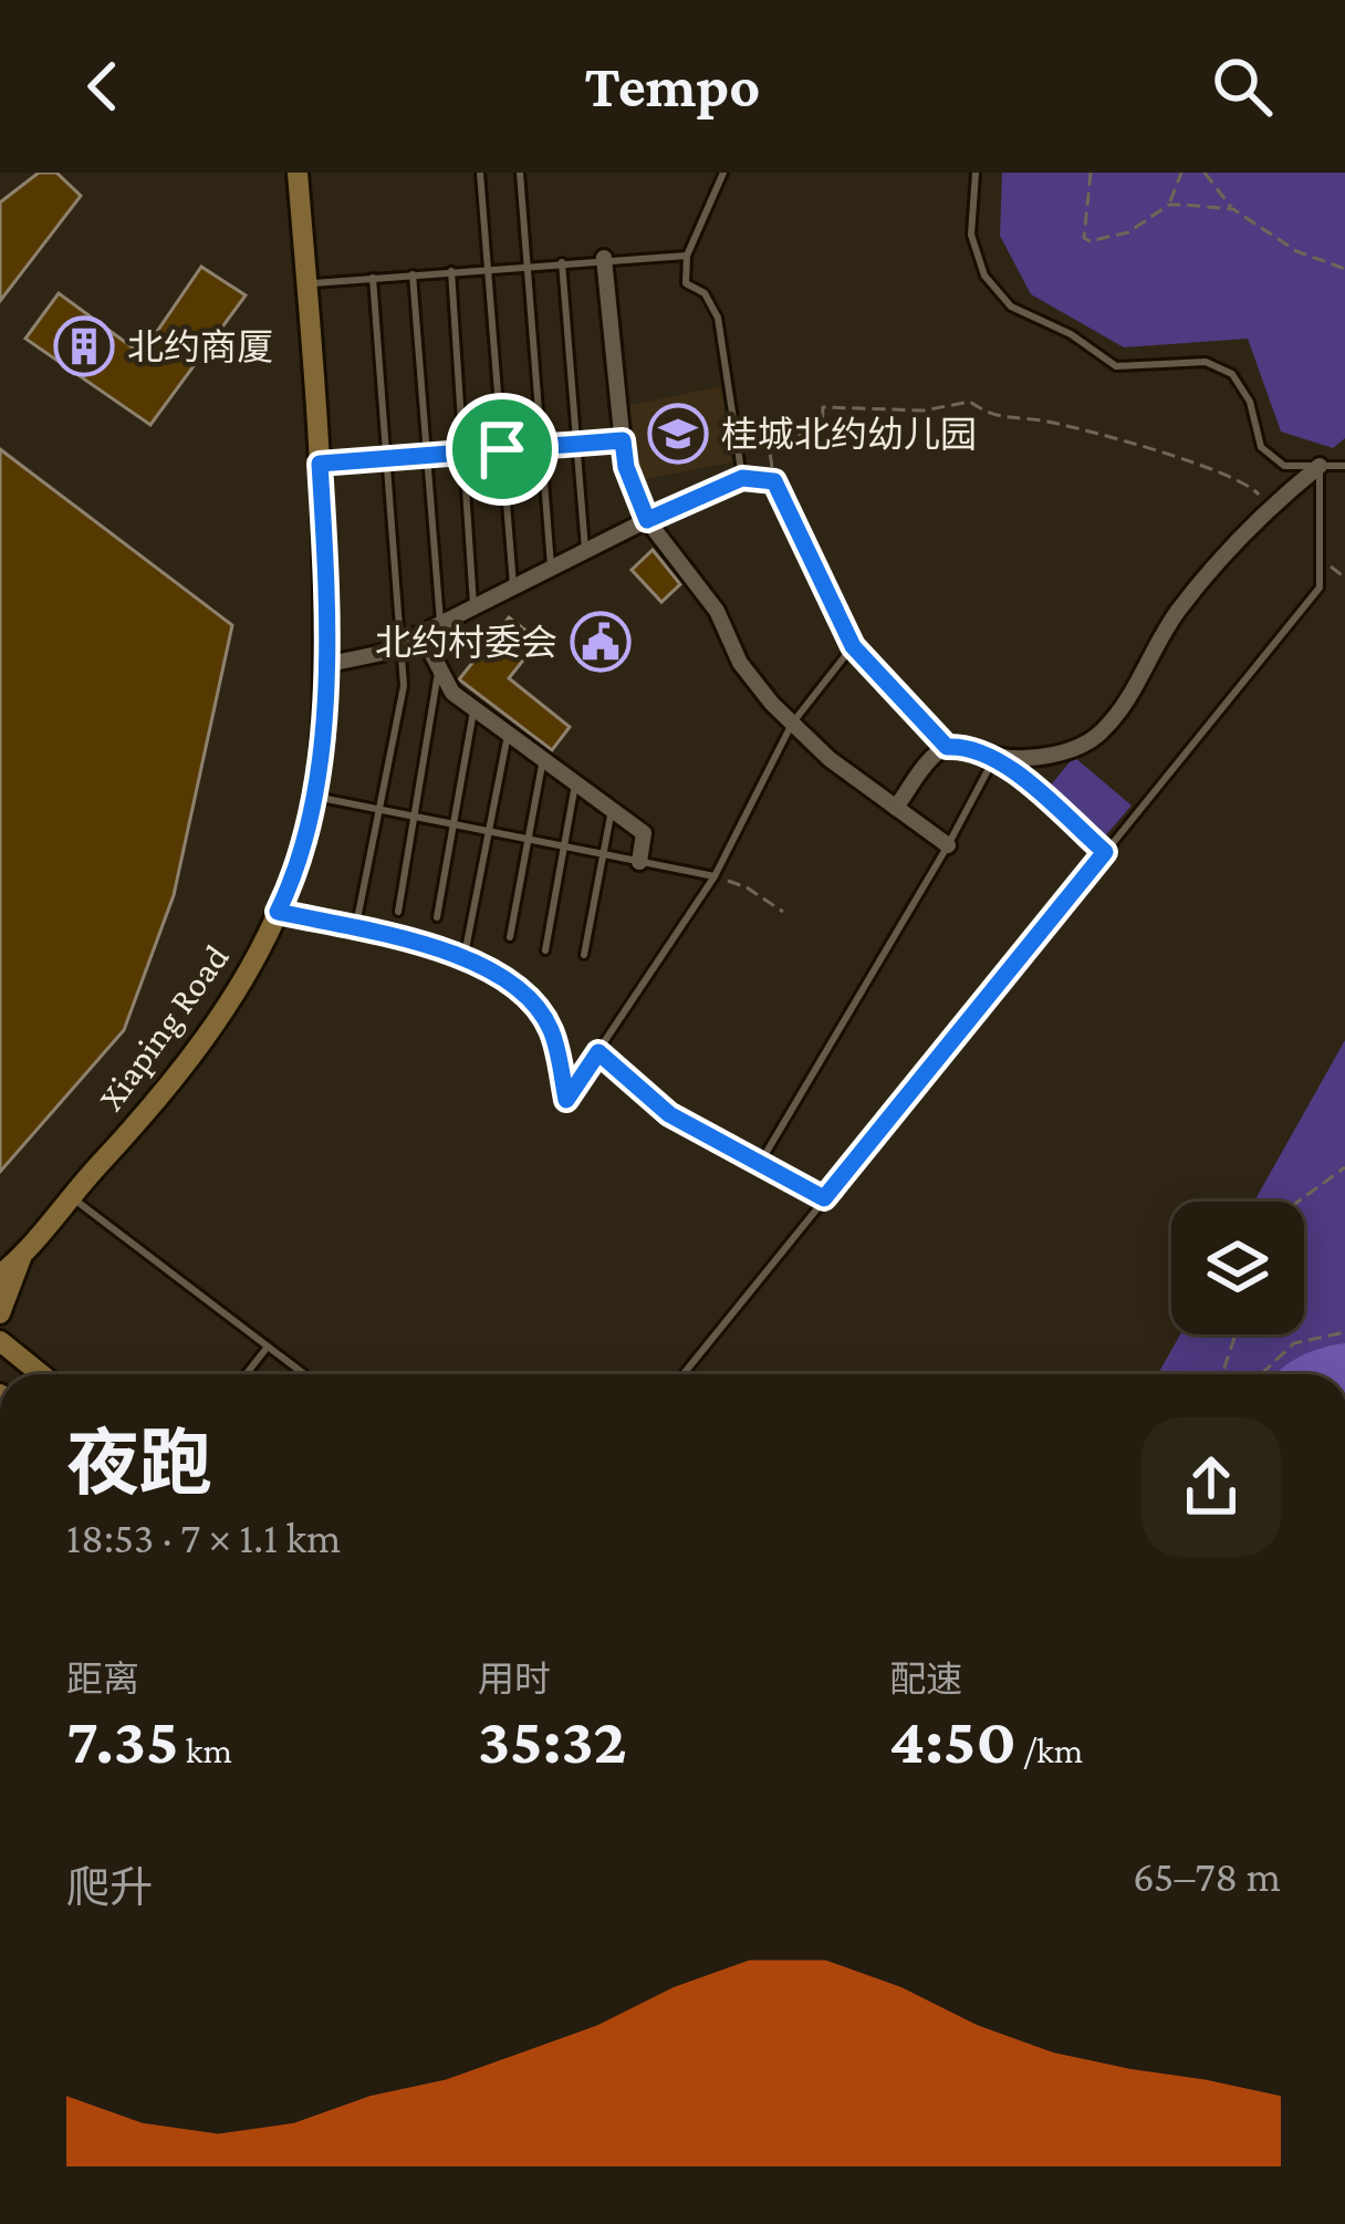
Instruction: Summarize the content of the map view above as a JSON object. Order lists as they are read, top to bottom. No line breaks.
{"streets":{"main road":["Xiaping Road"]},"places":{"building":["北约商厦"],"school or university":["桂城北约幼儿园"],"public building":["北约村委会"]},"page":{"header":"Tempo","heading":["夜跑","18:53 · 7 × 1.1 km"],"stats":[["距离","7.35 km"],["用时","35:32"],["配速","4:50 /km"]],"chart":["爬升","65–78 m"]}}
